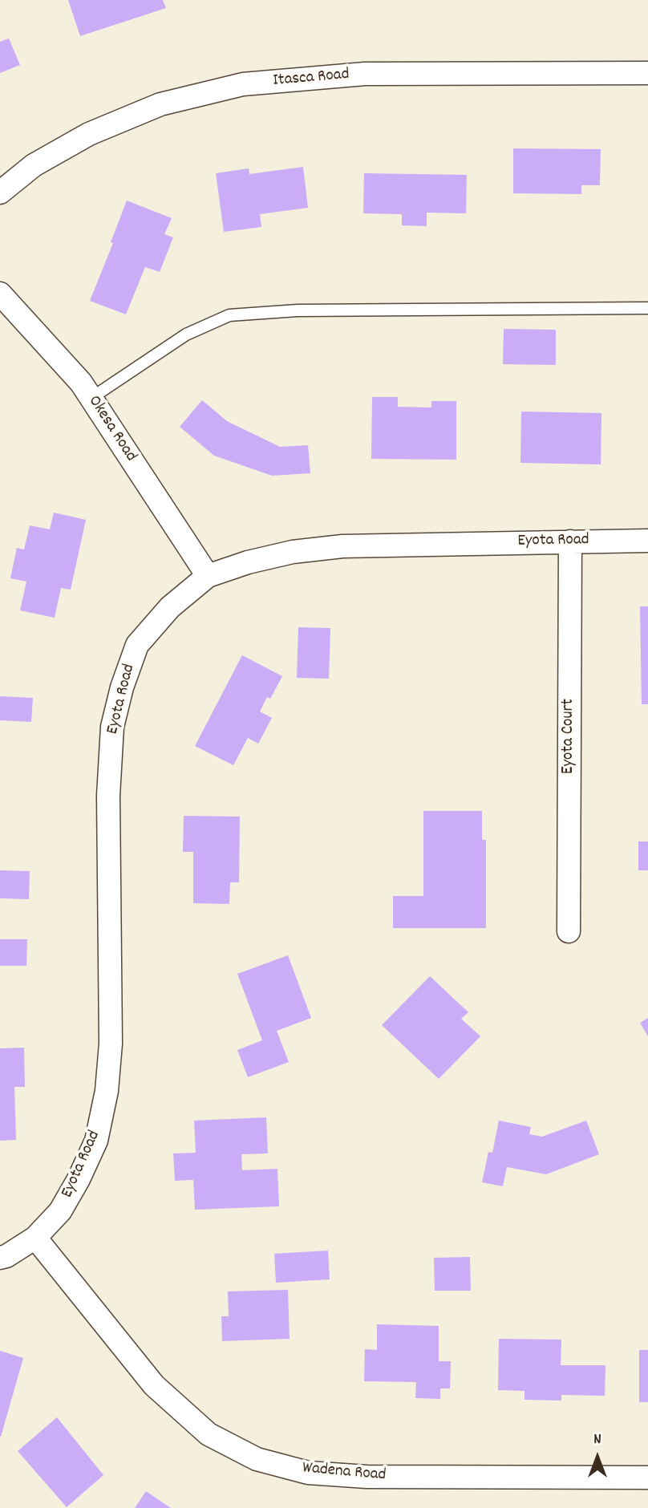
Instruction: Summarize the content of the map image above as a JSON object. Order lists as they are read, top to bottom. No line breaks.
{"streets":{"street":["Itasca Road","Okesa Road","Eyota Road","Eyota Court","Wadena Road"]},"crossings":[["Okesa Road","Eyota Road"],["Eyota Road","Eyota Court"],["Eyota Road","Wadena Road"]],"north":"top"}
